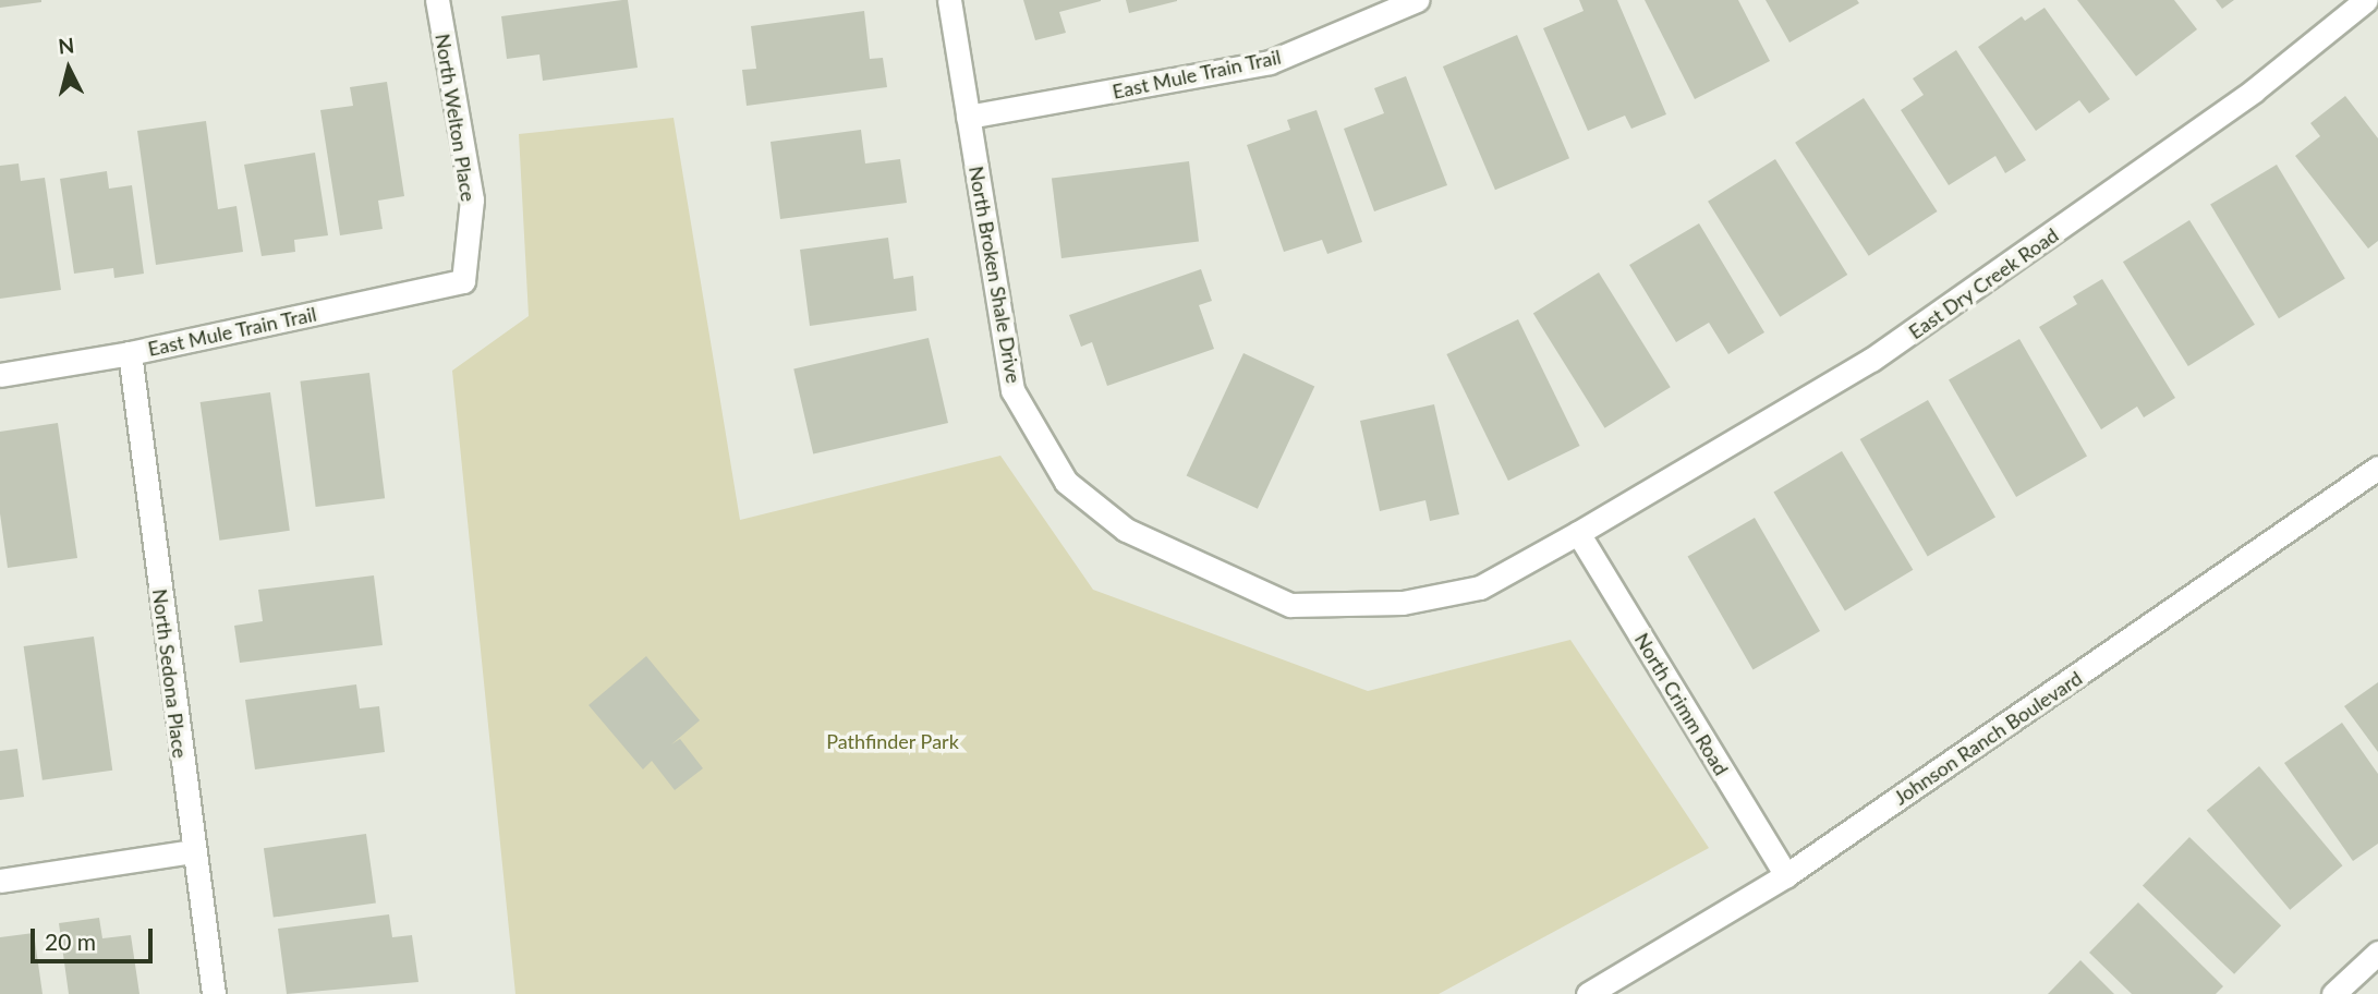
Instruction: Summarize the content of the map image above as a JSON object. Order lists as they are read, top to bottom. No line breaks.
{"streets":{"street":["East Mule Train Trail","North Welton Place","North Broken Shale Drive","East Dry Creek Road","North Sedona Place","North Crimm Road","Johnson Ranch Boulevard"]},"crossings":[["East Mule Train Trail","North Welton Place"],["East Mule Train Trail","North Broken Shale Drive"],["East Mule Train Trail","North Sedona Place"],["North Broken Shale Drive","East Dry Creek Road"],["North Broken Shale Drive","North Crimm Road"],["East Dry Creek Road","North Crimm Road"],["North Crimm Road","Johnson Ranch Boulevard"]],"parks":["Pathfinder Park"],"scale_bar":"20 m","north":"top"}
